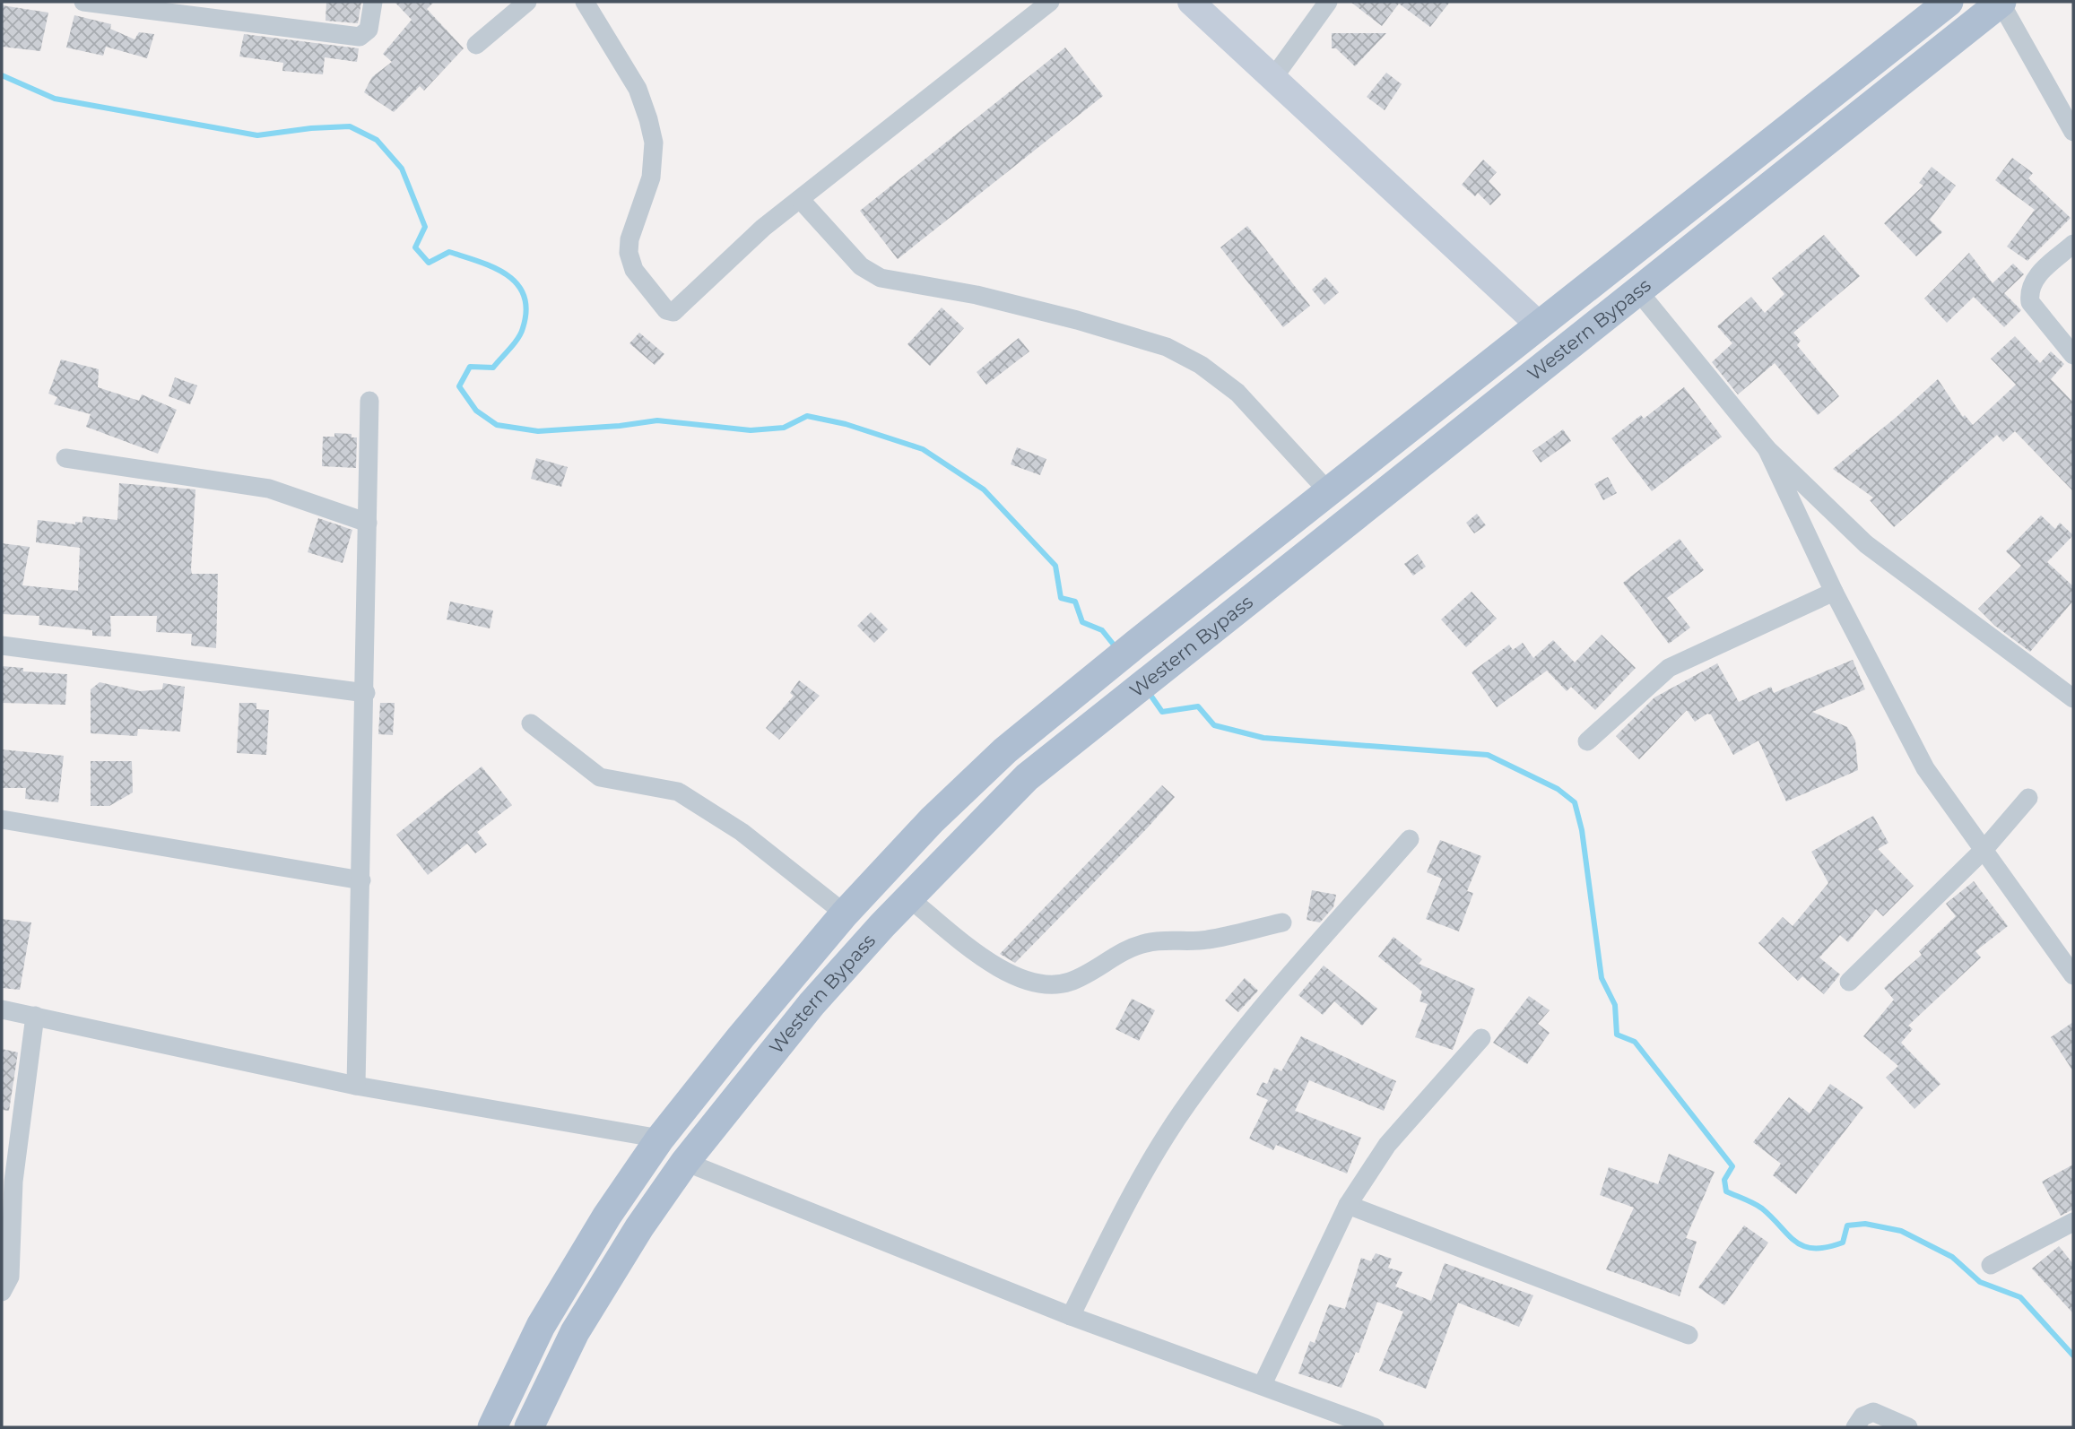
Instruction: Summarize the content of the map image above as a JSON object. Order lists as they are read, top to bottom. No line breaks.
{"streets":{"main road":["Western Bypass"]}}
